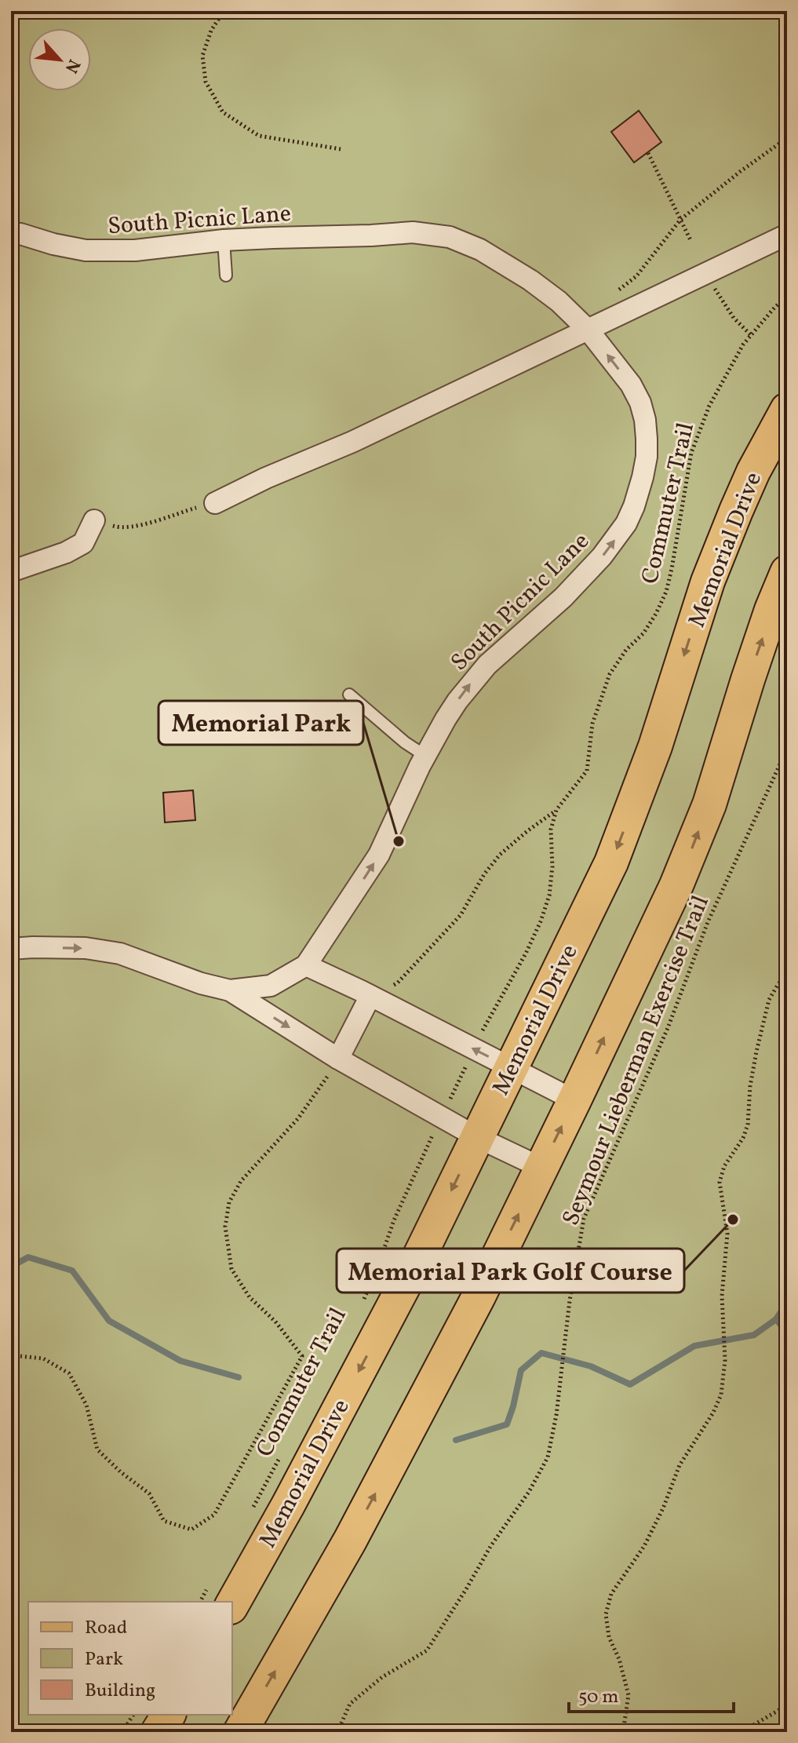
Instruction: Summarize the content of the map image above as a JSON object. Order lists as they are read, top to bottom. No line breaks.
{"streets":{"main road":["Memorial Drive"],"street":["South Picnic Lane"],"path":["Commuter Trail","Seymour Lieberman Exercise Trail"]},"crossings":[["South Picnic Lane","Memorial Drive"]],"places":["Memorial Park","Memorial Park Golf Course"],"legend":["Road","Park","Building"],"scale_bar":"50 m","north":"bottom right"}
